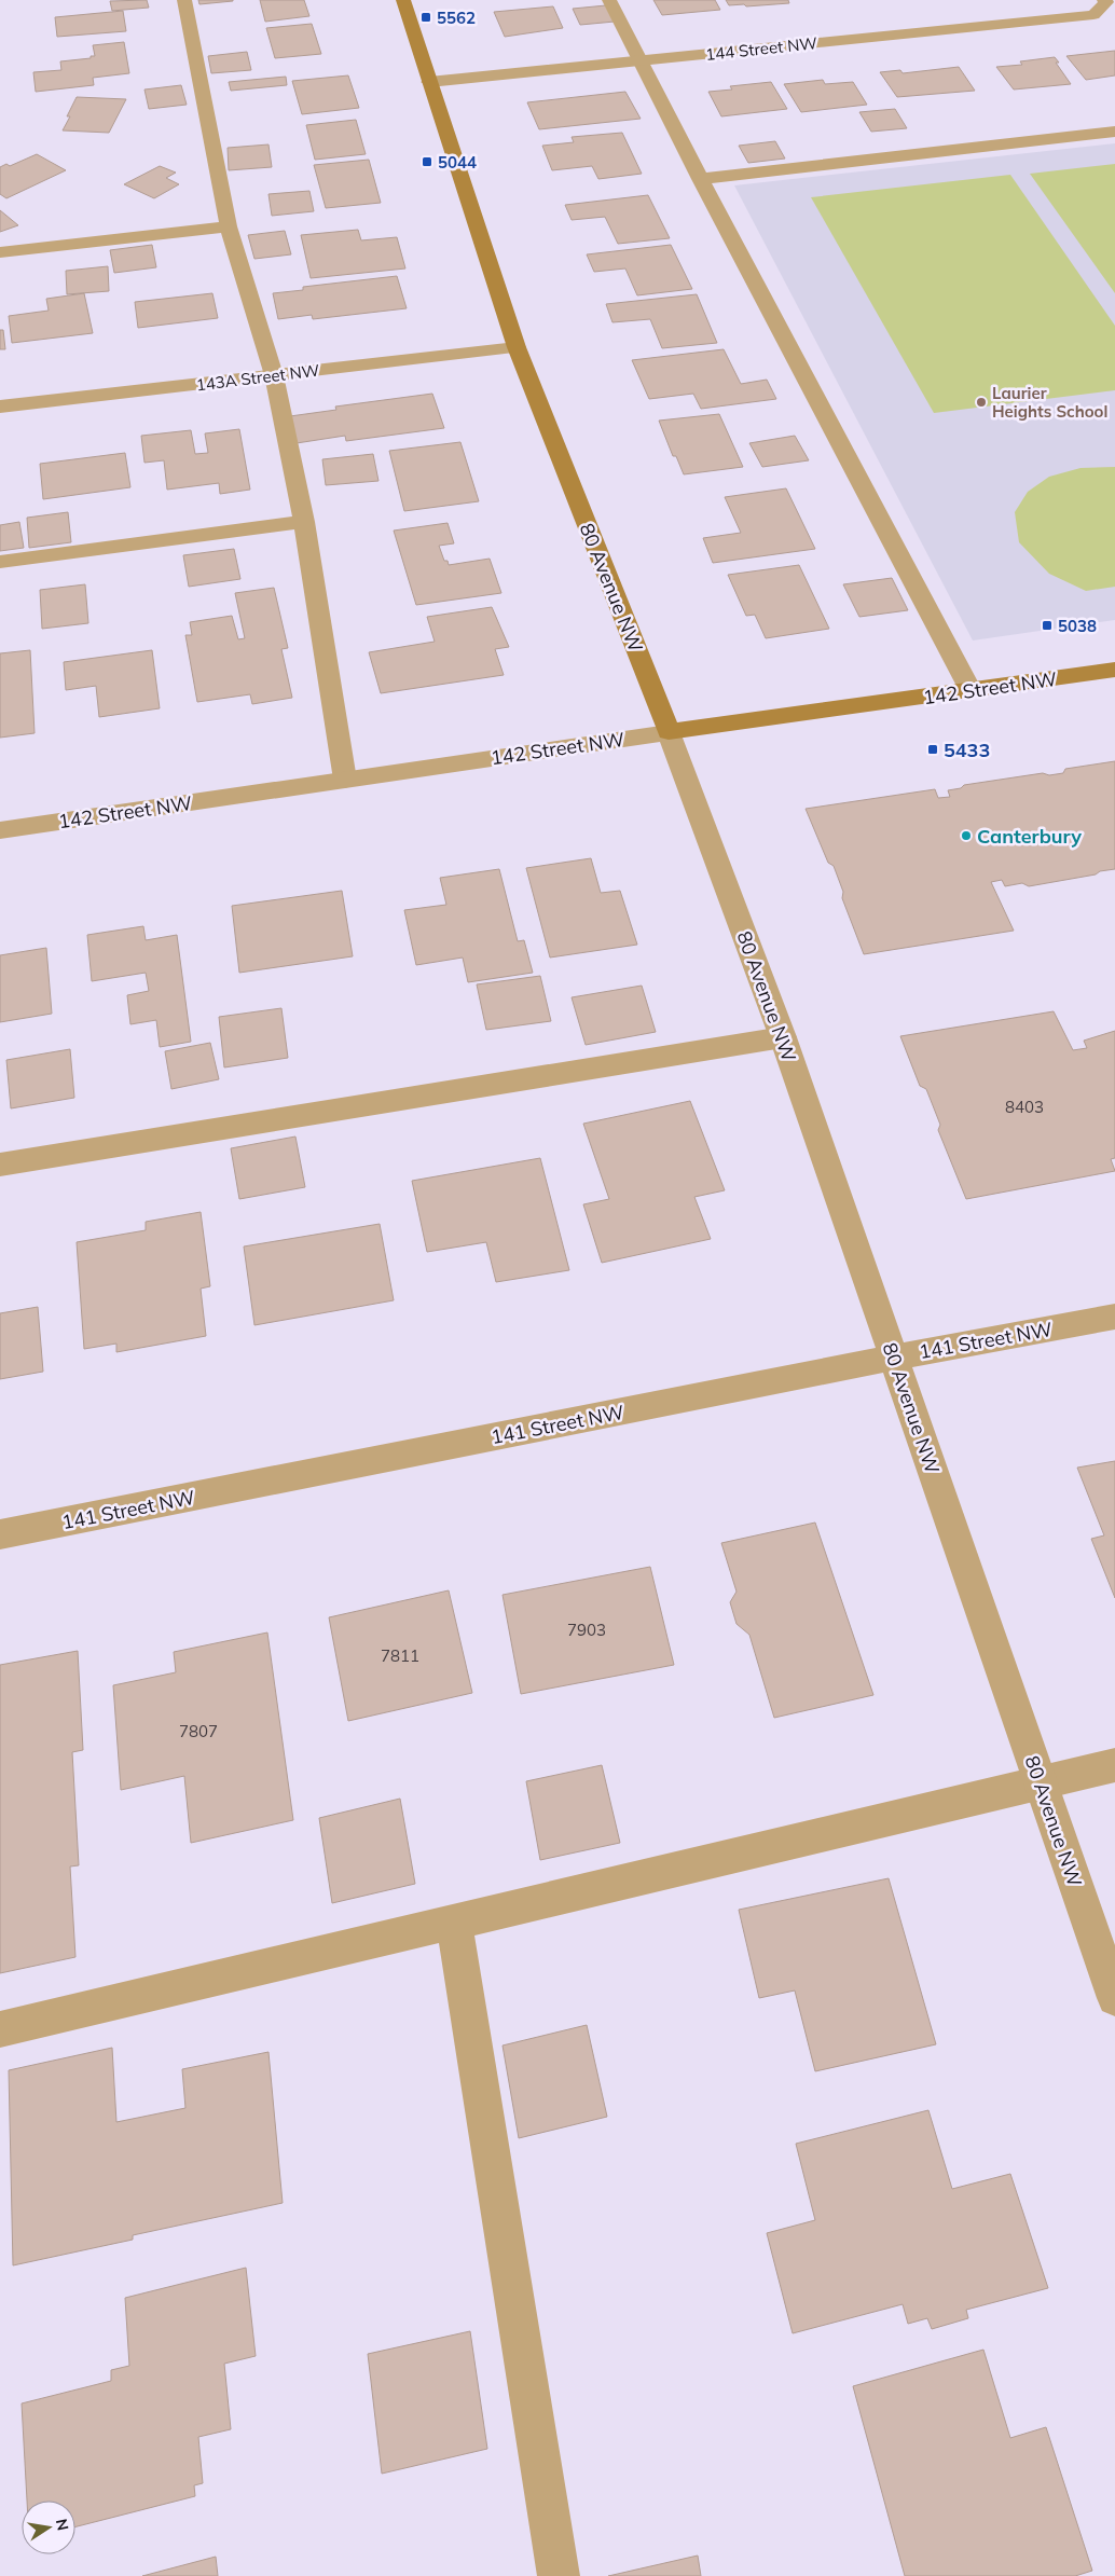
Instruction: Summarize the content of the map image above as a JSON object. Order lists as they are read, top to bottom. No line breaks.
{"streets":{"street":["144 Street NW","143A Street NW","80 Avenue NW","142 Street NW","141 Street NW"]},"crossings":[["144 Street NW","80 Avenue NW"],["143A Street NW","80 Avenue NW"],["80 Avenue NW","142 Street NW"],["80 Avenue NW","141 Street NW"]],"places":{"transit":["5562","5044","5038","5433"],"other":["Laurier Heights School","Canterbury"]},"house_numbers":["8403","7903","7811","7807"],"north":"right"}
